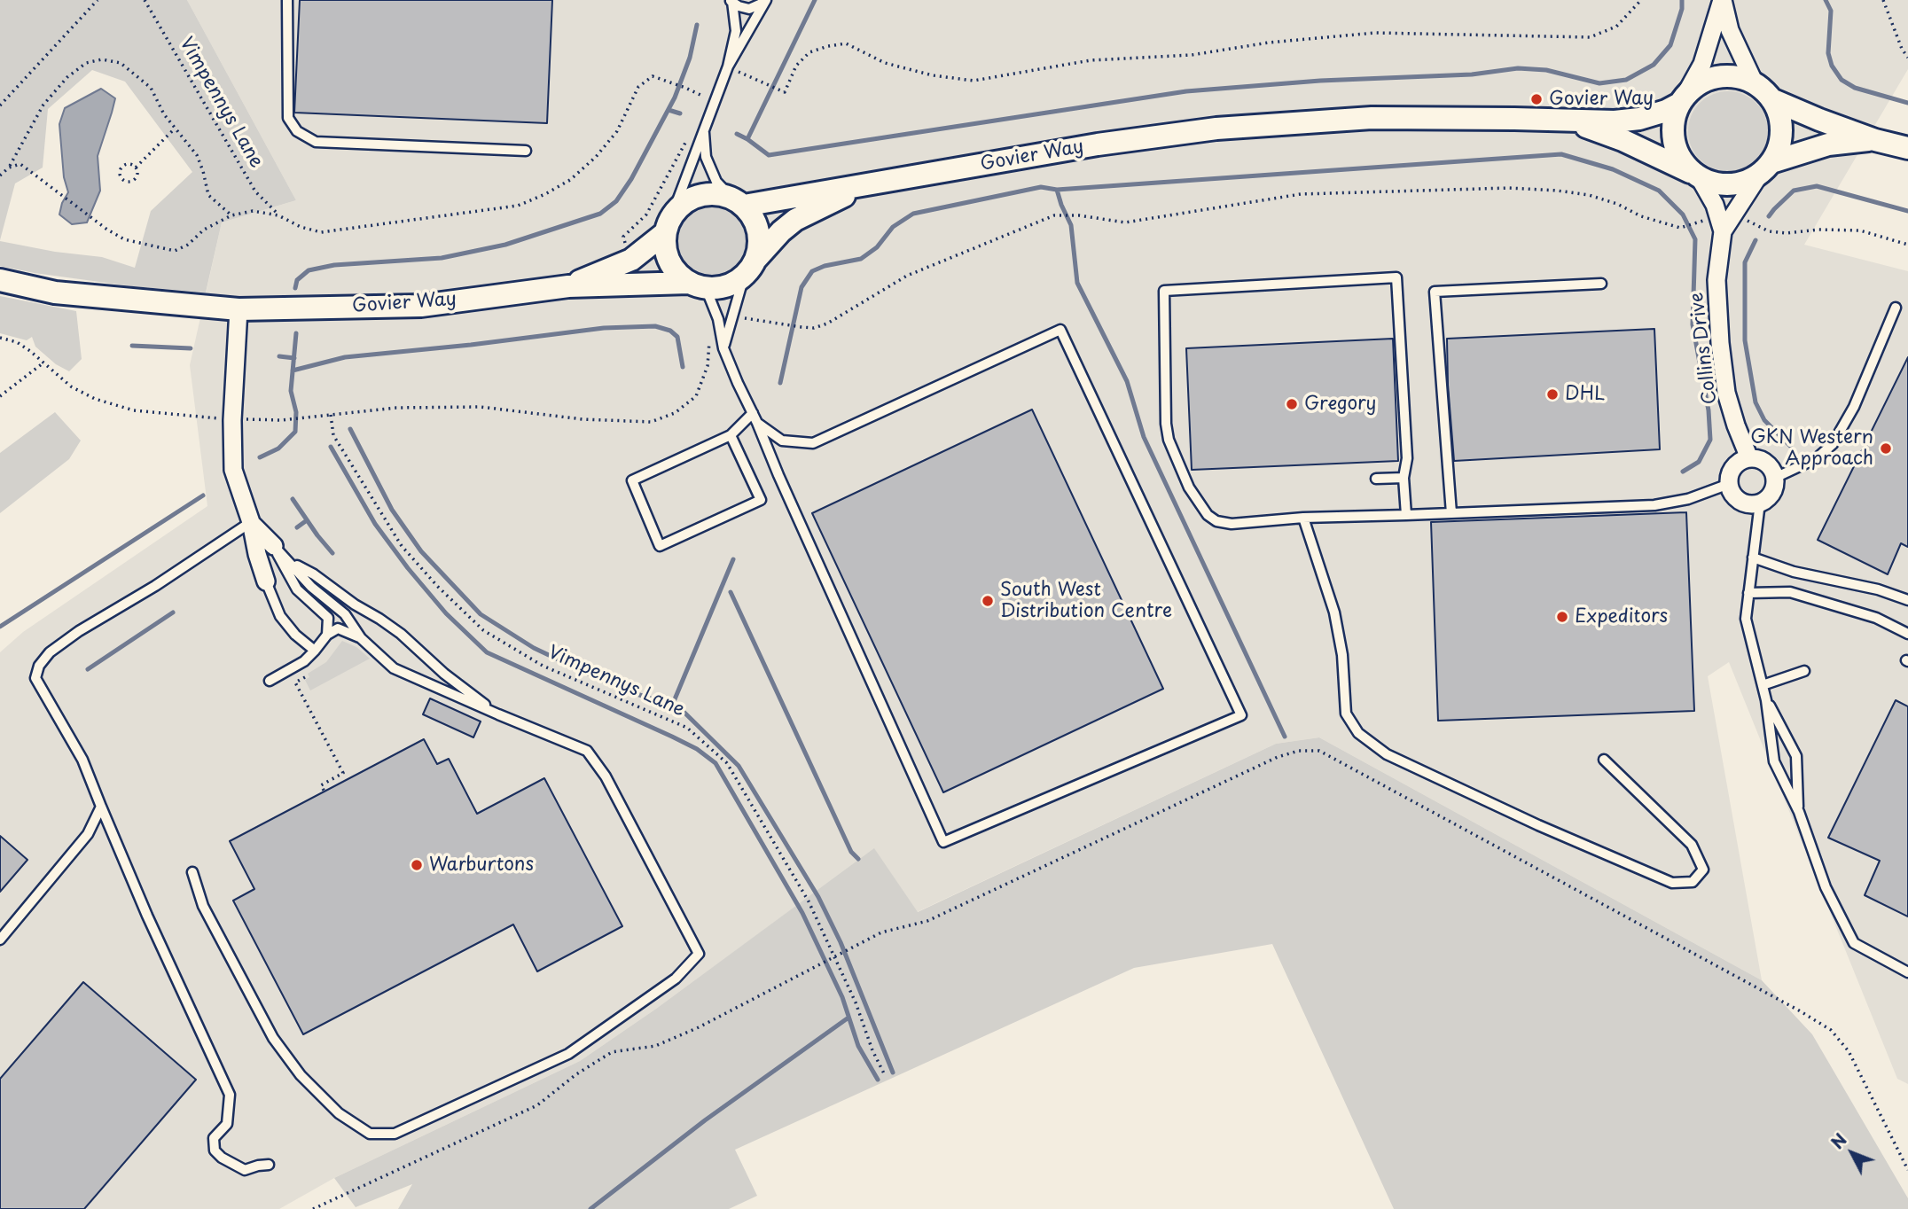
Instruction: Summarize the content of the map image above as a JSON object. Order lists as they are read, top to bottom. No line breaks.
{"streets":{"street":["Govier Way","Collins Drive"],"path":["Vimpennys Lane"]},"crossings":[["Govier Way","Collins Drive"]],"places":["Govier Way","DHL","Gregory","GKN Western Approach","South West Distribution Centre","Expeditors","Warburtons"],"north":"top left"}
